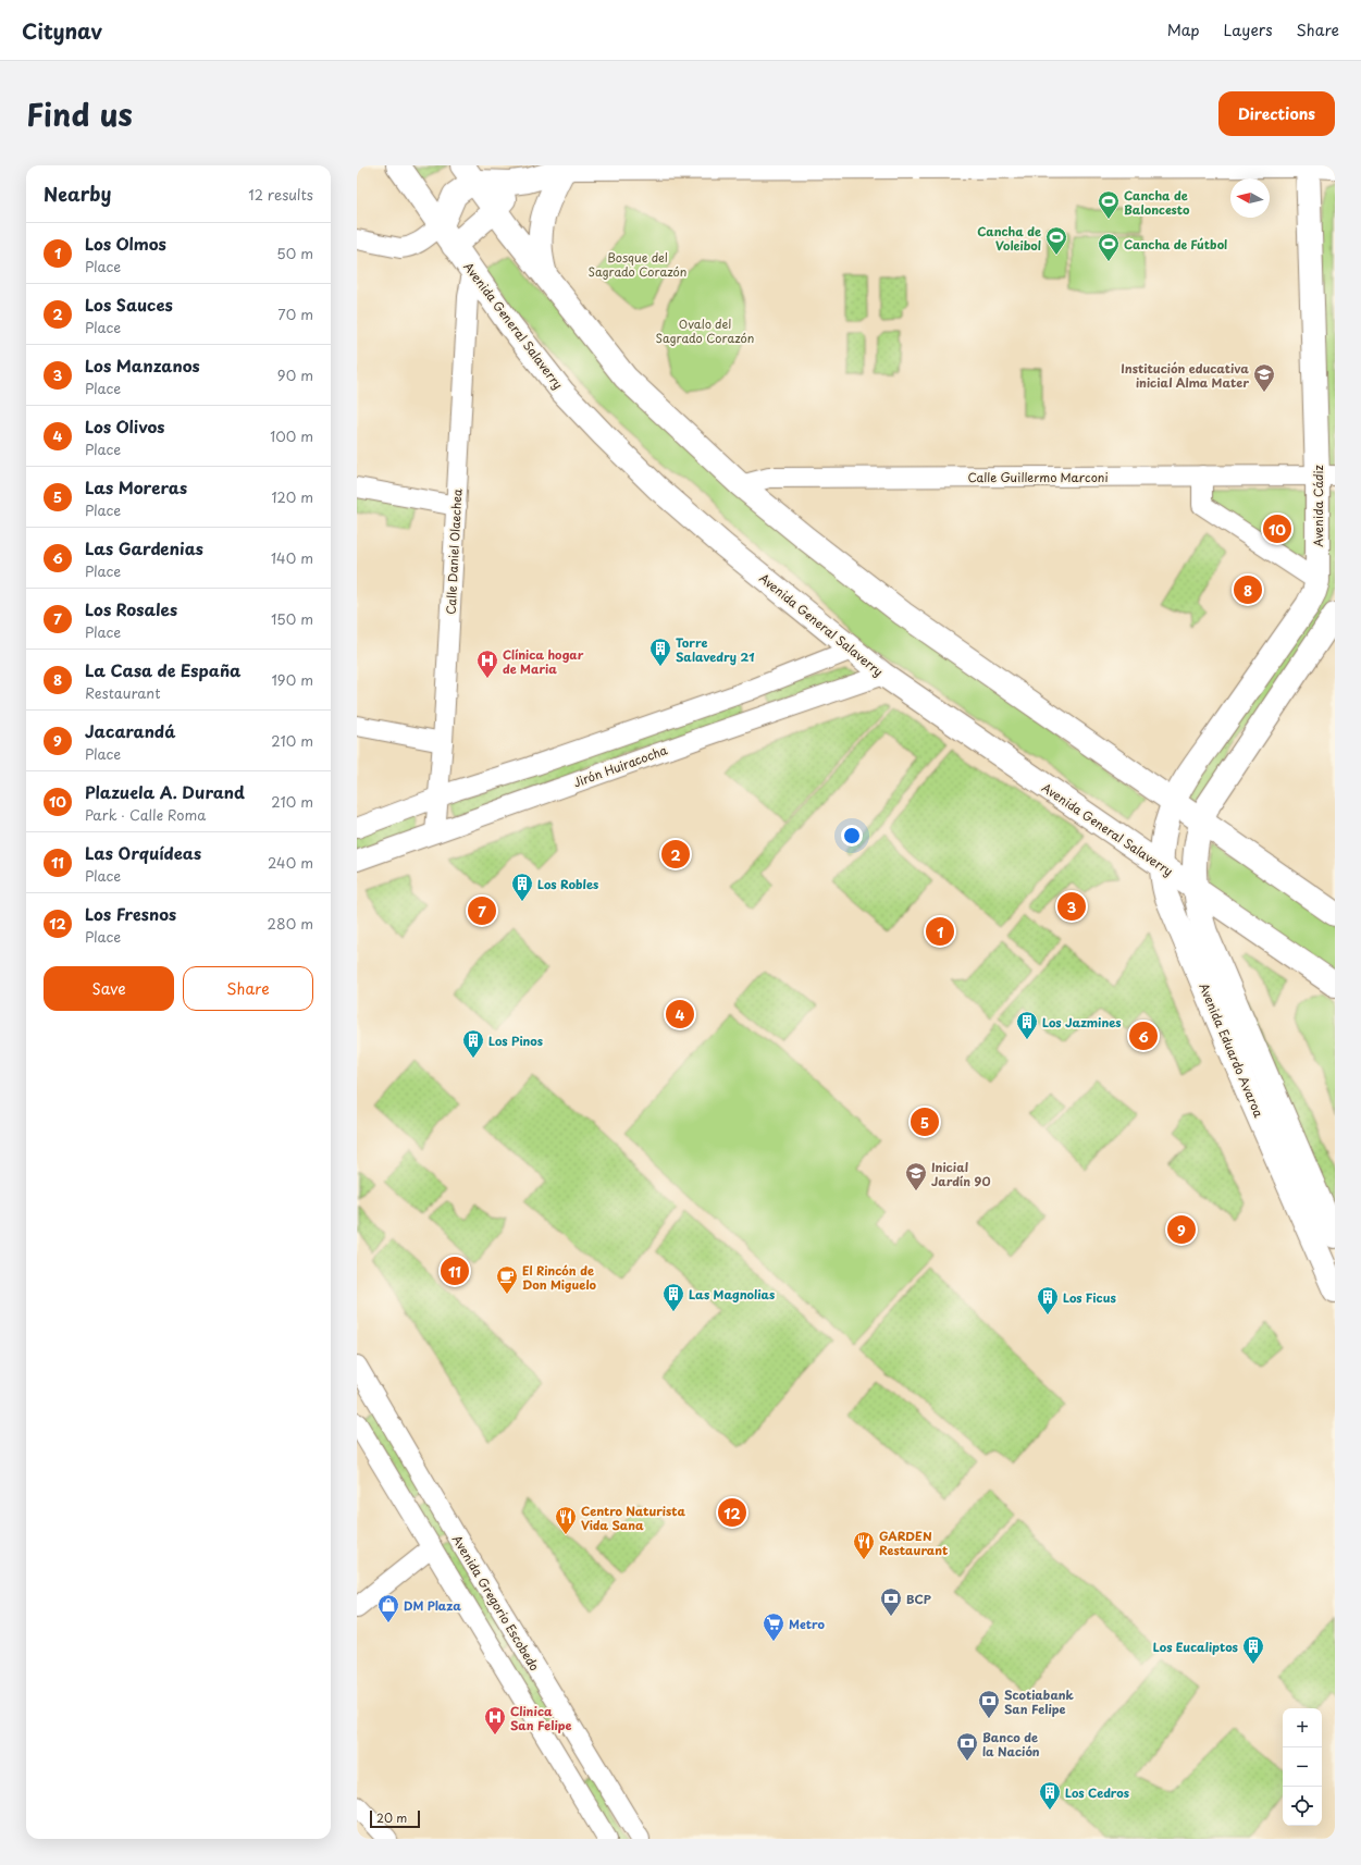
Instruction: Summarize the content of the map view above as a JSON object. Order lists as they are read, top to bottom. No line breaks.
{"streets":{"main road":["Avenida General Salaverry","Avenida Cádiz","Avenida Eduardo Avaroa"],"street":["Calle Guillermo Marconi","Calle Daniel Olaechea","Jirón Huiracocha","Avenida Gregorio Escobedo"]},"crossings":[["Avenida General Salaverry","Calle Daniel Olaechea"],["Avenida General Salaverry","Jirón Huiracocha"],["Avenida General Salaverry","Avenida Eduardo Avaroa"],["Calle Guillermo Marconi","Avenida Cádiz"],["Avenida Cádiz","Avenida Eduardo Avaroa"],["Calle Daniel Olaechea","Jirón Huiracocha"]],"parks":["Bosque del Sagrado Corazón","Ovalo del Sagrado Corazón"],"places":{"sports":["Cancha de Baloncesto","Cancha de Voleibol","Cancha de Fútbol"],"school or university":["Institución educativa inicial Alma Mater","Inicial Jardín 90"],"building":["Torre Salavedry 21","Los Robles","Los Jazmines","Los Pinos","Las Magnolias","Los Ficus","Los Eucaliptos","Los Cedros"],"hospital":["Clínica hogar de Maria","Clinica San Felipe"],"cafe":["El Rincón de Don Miguelo"],"restaurant":["Centro Naturista Vida Sana","GARDEN Restaurant"],"bank":["BCP","Scotiabank San Felipe","Banco de la Nación"],"shop":["DM Plaza"],"supermarket":["Metro"]},"scale_bar":"20 m","north":"left","page":{"header":"Citynav","nav":["Map","Layers","Share"],"title":"Find us","buttons":["Directions",["Save","Share"]],"heading":["Nearby","12 results"],"list":[{"mark":"1","name":"Los Olmos","note":"Place","value":"50 m"},{"mark":"2","name":"Los Sauces","note":"Place","value":"70 m"},{"mark":"3","name":"Los Manzanos","note":"Place","value":"90 m"},{"mark":"4","name":"Los Olivos","note":"Place","value":"100 m"},{"mark":"5","name":"Las Moreras","note":"Place","value":"120 m"},{"mark":"6","name":"Las Gardenias","note":"Place","value":"140 m"},{"mark":"7","name":"Los Rosales","note":"Place","value":"150 m"},{"mark":"8","name":"La Casa de España","note":"Restaurant","value":"190 m"},{"mark":"9","name":"Jacarandá","note":"Place","value":"210 m"},{"mark":"10","name":"Plazuela A. Durand","note":"Park · Calle Roma","value":"210 m"},{"mark":"11","name":"Las Orquídeas","note":"Place","value":"240 m"},{"mark":"12","name":"Los Fresnos","note":"Place","value":"280 m"}],"pins":["10","8","2","3","7","1","4","6","5","9","11","12"],"map_buttons":["+","−"],"scale":"20 m"}}
